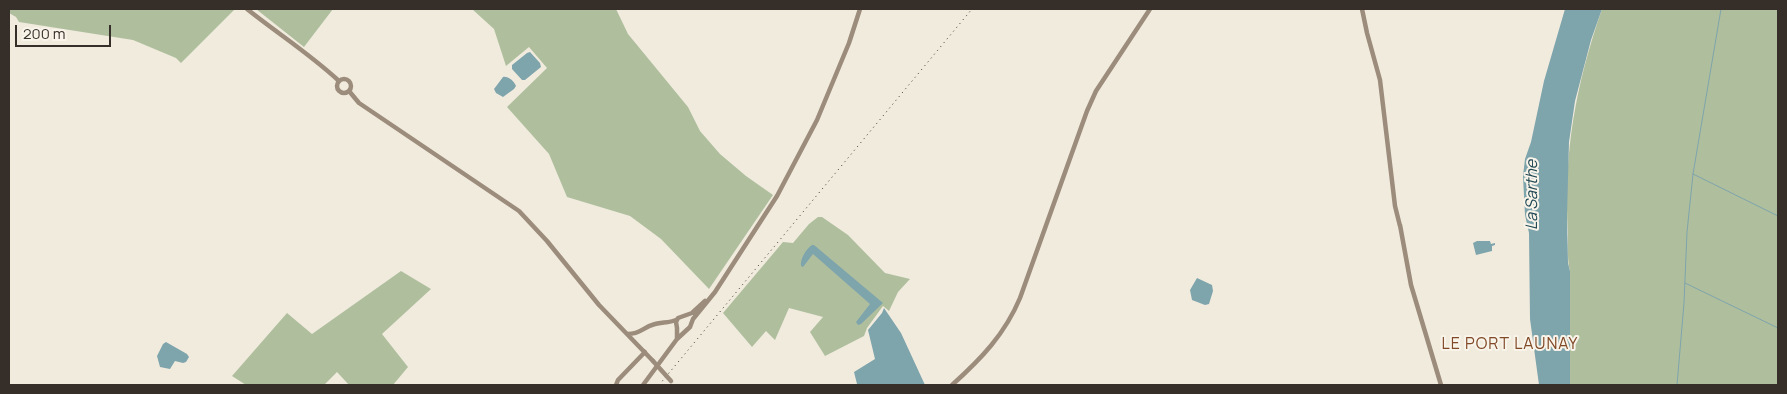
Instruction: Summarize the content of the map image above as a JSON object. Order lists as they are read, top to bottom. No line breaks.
{"districts":["LE PORT LAUNAY"],"water":["La Sarthe"],"scale_bar":"200 m"}
